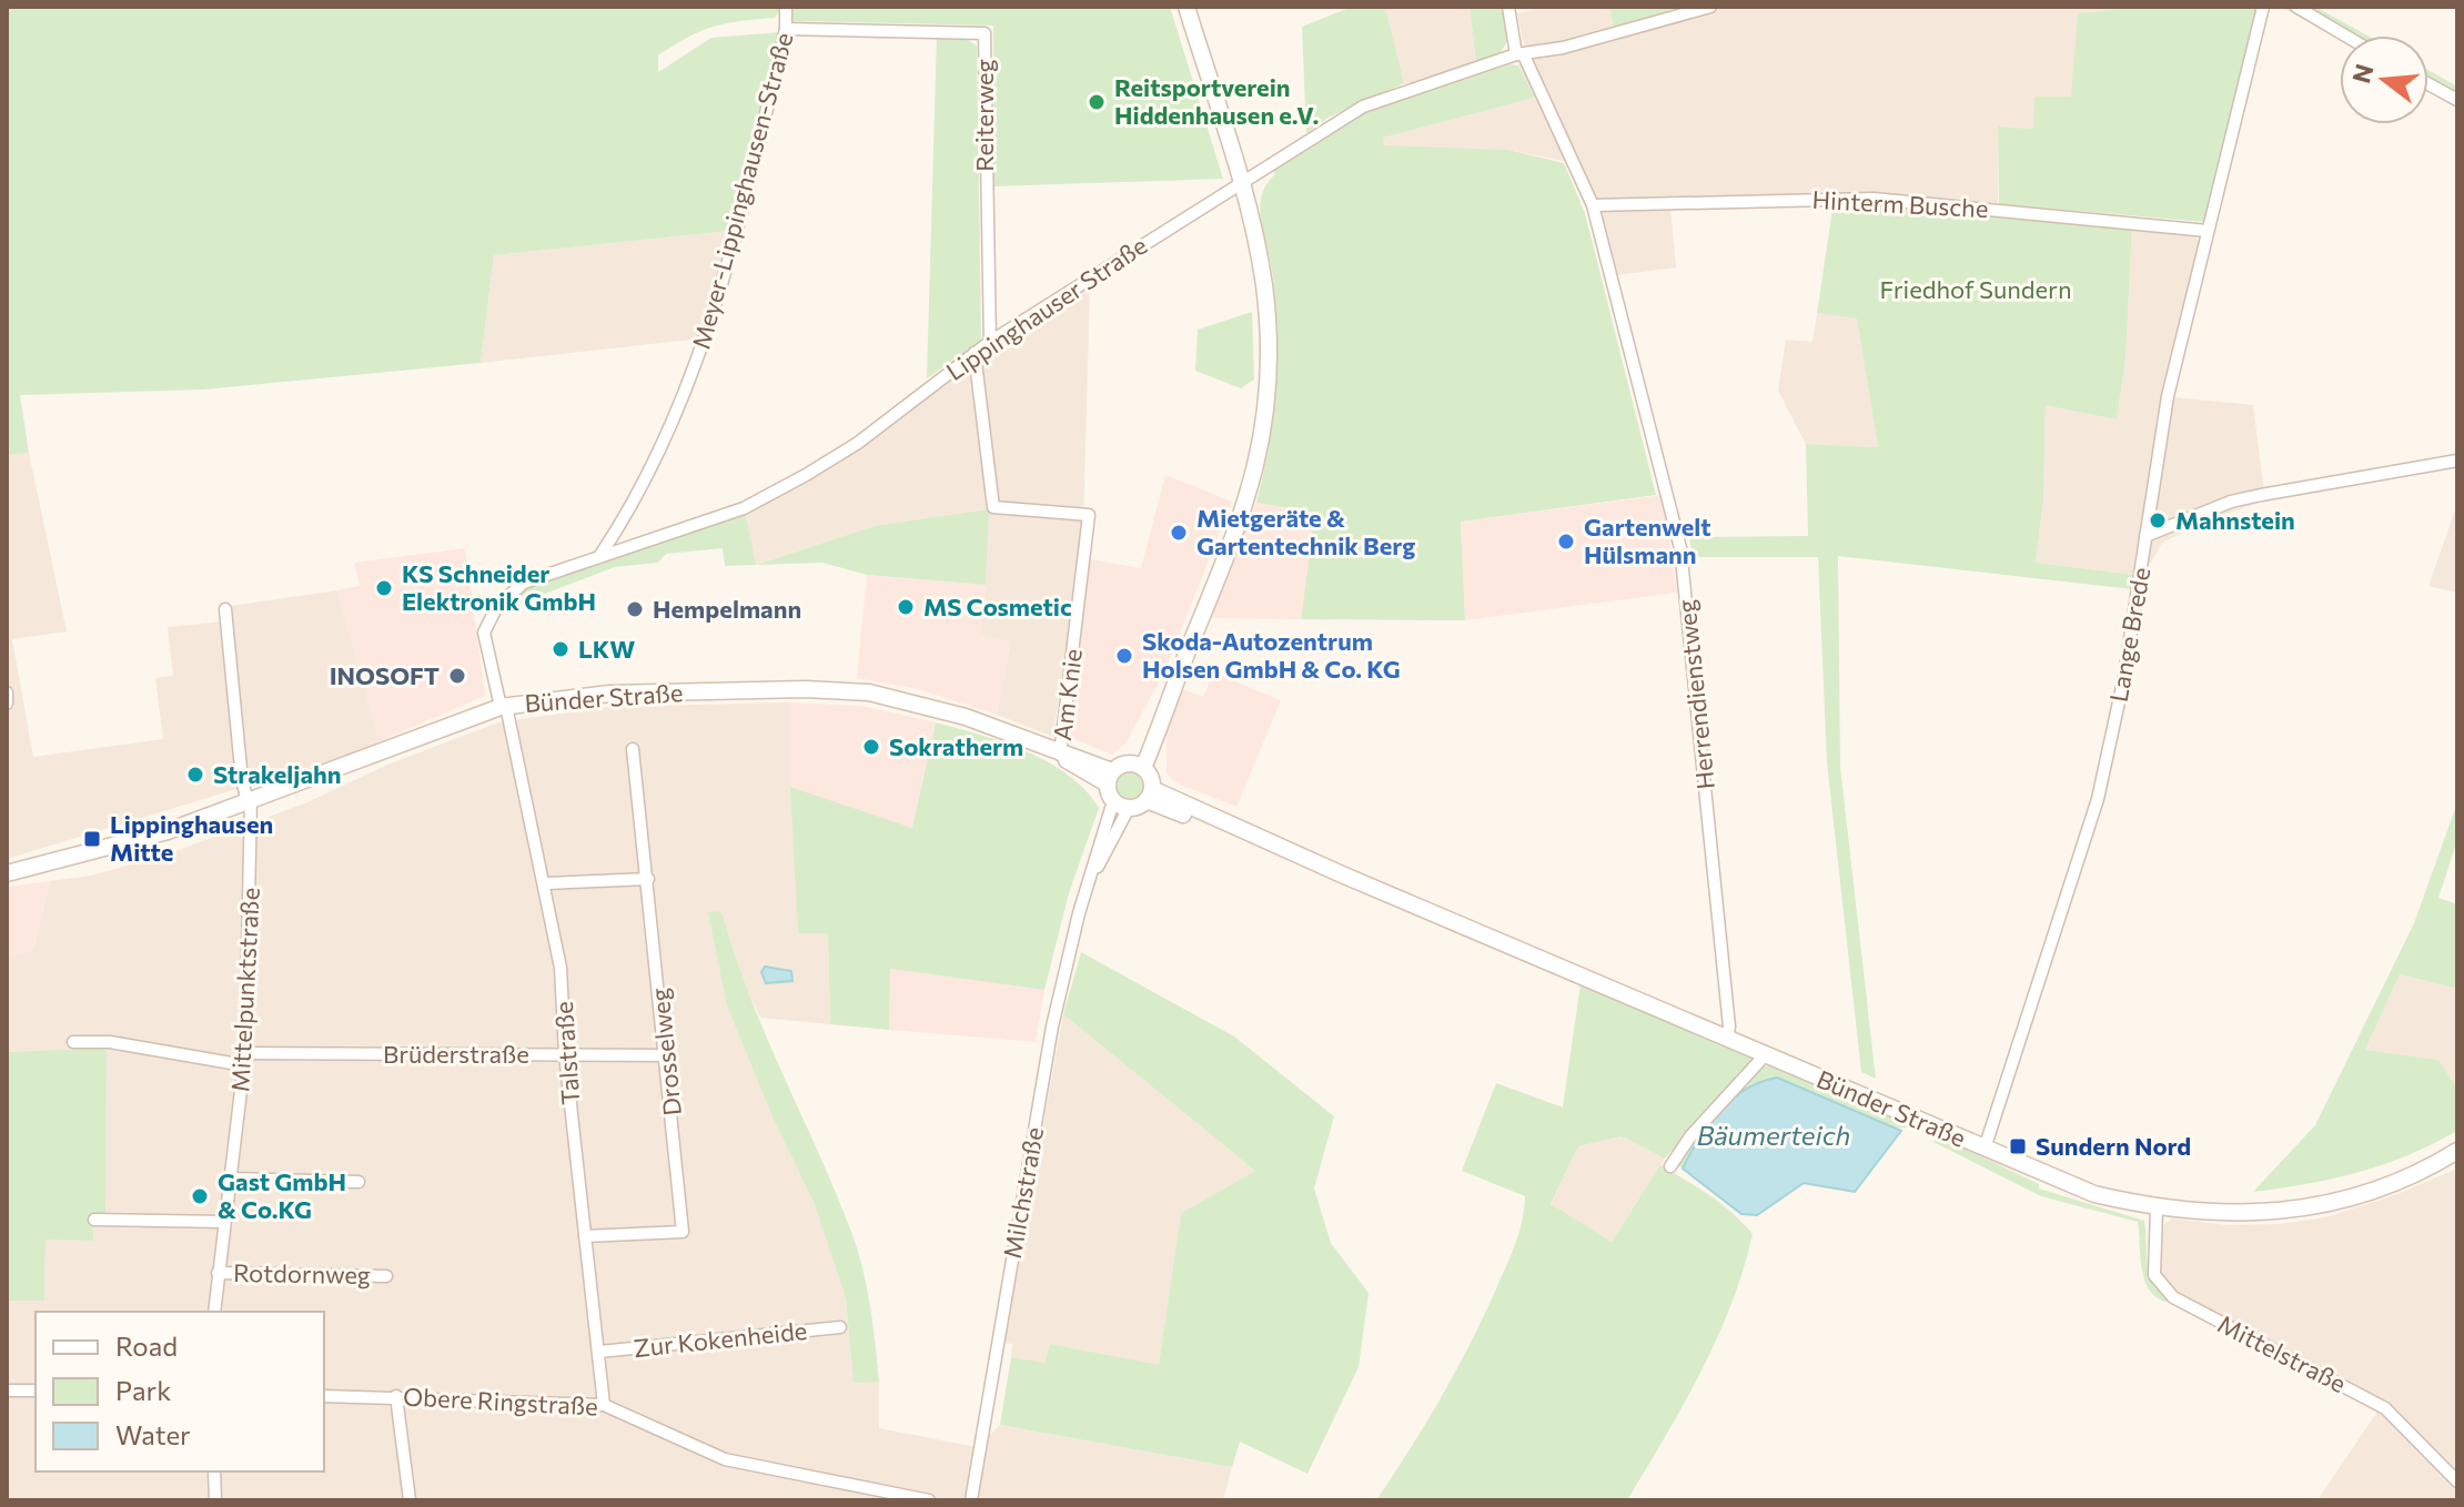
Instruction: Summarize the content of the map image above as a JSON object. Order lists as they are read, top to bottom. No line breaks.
{"streets":{"main road":["Bünder Straße"],"street":["Reiterweg","Meyer-Lippinghausen-Straße","Hinterm Busche","Lippinghauser Straße","Lange Brede","Am Knie","Herrendienstweg","Mittelpunktstraße","Drosselweg","Talstraße","Brüderstraße","Milchstraße","Rotdornweg","Zur Kokenheide","Mittelstraße","Obere Ringstraße"]},"crossings":[["Reiterweg","Meyer-Lippinghausen-Straße"],["Reiterweg","Lippinghauser Straße"],["Meyer-Lippinghausen-Straße","Lippinghauser Straße"],["Hinterm Busche","Lange Brede"],["Hinterm Busche","Herrendienstweg"],["Lippinghauser Straße","Am Knie"],["Lippinghauser Straße","Herrendienstweg"],["Lippinghauser Straße","Bünder Straße"],["Lippinghauser Straße","Talstraße"],["Lange Brede","Bünder Straße"],["Am Knie","Bünder Straße"],["Herrendienstweg","Bünder Straße"],["Bünder Straße","Mittelpunktstraße"],["Bünder Straße","Talstraße"],["Bünder Straße","Mittelstraße"],["Mittelpunktstraße","Brüderstraße"],["Mittelpunktstraße","Rotdornweg"],["Drosselweg","Talstraße"],["Drosselweg","Brüderstraße"],["Talstraße","Brüderstraße"],["Talstraße","Zur Kokenheide"],["Talstraße","Obere Ringstraße"]],"water":["Bäumerteich"],"parks":["Friedhof Sundern"],"places":{"other":["Reitsportverein Hiddenhausen e.V.","Mahnstein","Mietgeräte & Gartentechnik Berg","Gartenwelt Hülsmann","KS Schneider Elektronik GmbH","MS Cosmetic","Hempelmann","LKW","Skoda-Autozentrum Holsen GmbH & Co. KG","INOSOFT","Sokratherm","Strakeljahn","Gast GmbH & Co.KG"],"transit":["Lippinghausen Mitte","Sundern Nord"]},"legend":["Road","Park","Water"],"north":"left"}
